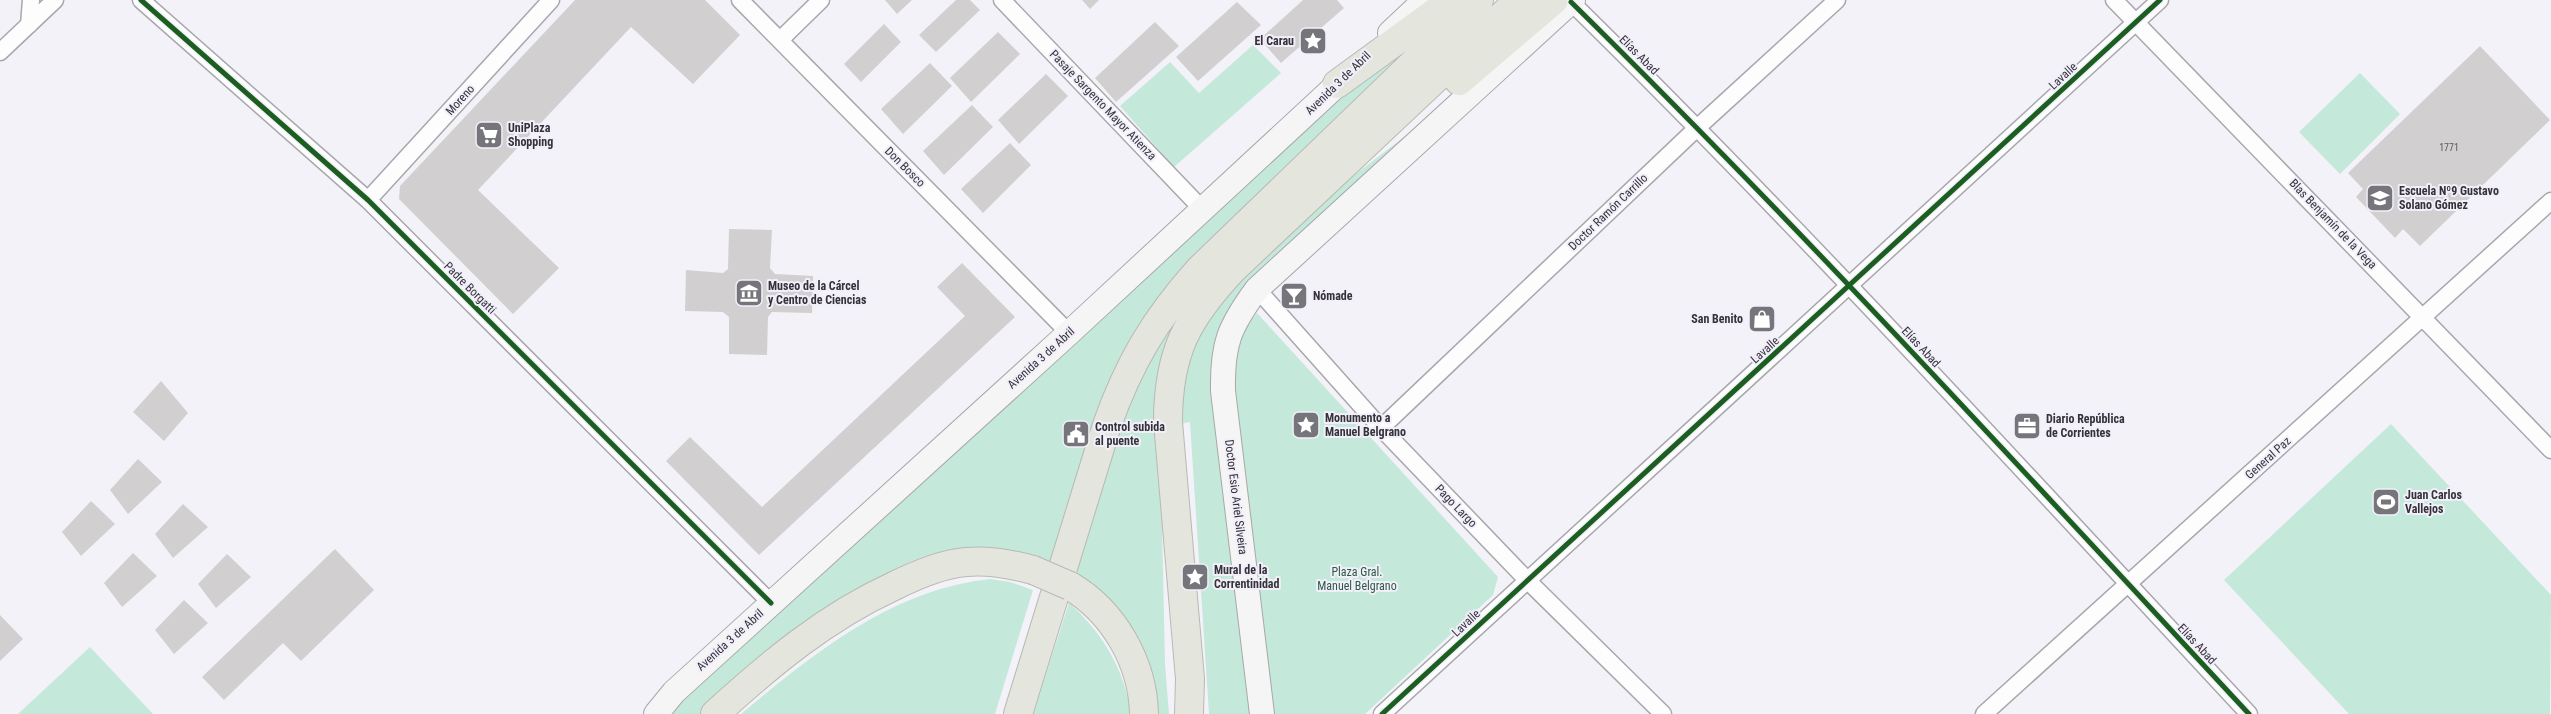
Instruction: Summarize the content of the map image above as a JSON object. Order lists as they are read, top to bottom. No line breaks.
{"streets":{"main road":["Avenida 3 de Abril","Doctor Esio Ariel Silveira"],"street":["Elías Abad","Lavalle","Moreno","Pasaje Sargento Mayor Atienza","Don Bosco","Doctor Ramón Carrillo","Blas Benjamín de la Vega","Padre Borgatti","General Paz","Pago Largo"]},"crossings":[["Elías Abad","Lavalle"],["Elías Abad","Doctor Ramón Carrillo"],["Elías Abad","General Paz"],["Lavalle","Blas Benjamín de la Vega"],["Lavalle","Pago Largo"],["Avenida 3 de Abril","Pasaje Sargento Mayor Atienza"],["Avenida 3 de Abril","Don Bosco"],["Avenida 3 de Abril","Padre Borgatti"],["Moreno","Padre Borgatti"],["Doctor Ramón Carrillo","Pago Largo"],["Blas Benjamín de la Vega","General Paz"],["Doctor Esio Ariel Silveira","Pago Largo"]],"parks":["Plaza Gral. Manuel Belgrano"],"places":{"place":["El Carau","Monumento a Manuel Belgrano","Mural de la Correntinidad"],"supermarket":["UniPlaza Shopping"],"school or university":["Escuela Nº9 Gustavo Solano Gómez"],"museum":["Museo de la Cárcel y Centro de Ciencias"],"bar":["Nómade"],"shop":["San Benito"],"office":["Diario República de Corrientes"],"public building":["Control subida al puente"],"sports":["Juan Carlos Vallejos"]},"house_numbers":["1771"]}
